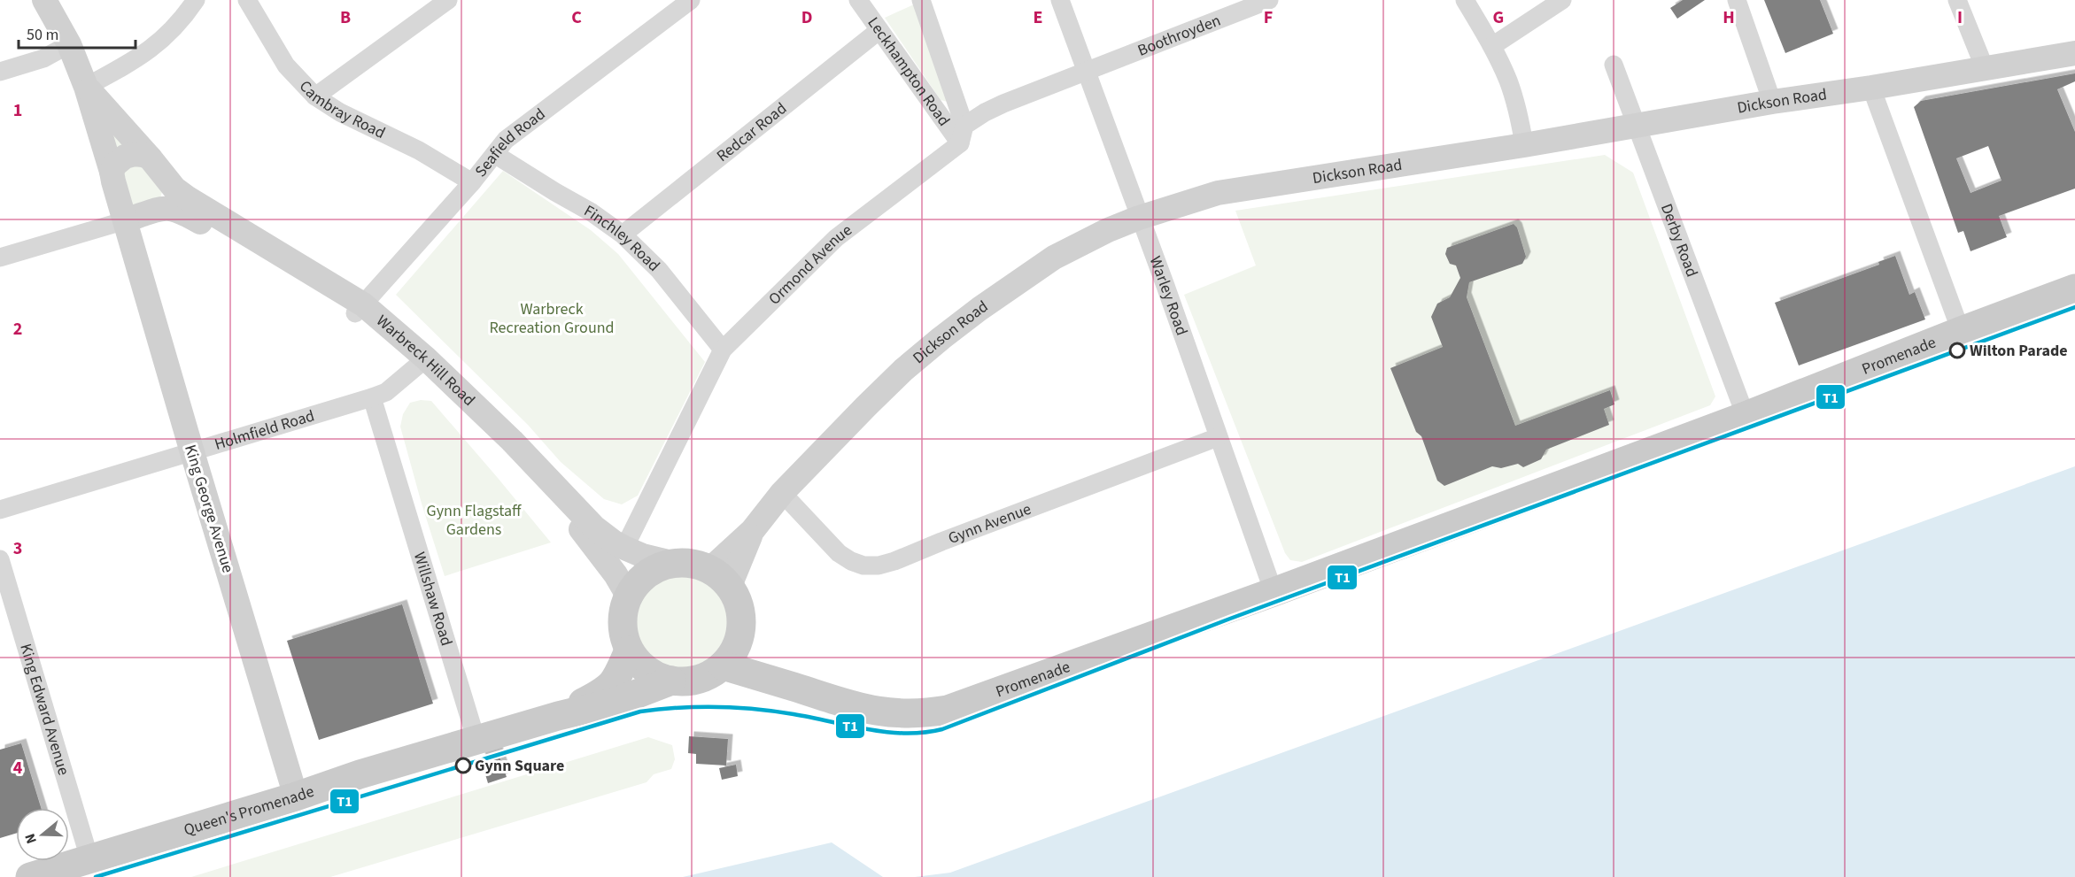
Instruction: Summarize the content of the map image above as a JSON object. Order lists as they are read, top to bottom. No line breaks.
{"streets":{"main road":["Promenade","Queen's Promenade"],"street":["Boothroyden","Leckhampton Road","Dickson Road","Cambray Road","Redcar Road","Seafield Road","Finchley Road","Derby Road","Ormond Avenue","Warley Road","Warbreck Hill Road","Holmfield Road","King George Avenue","Gynn Avenue","Willshaw Road","King Edward Avenue"]},"crossings":[["Boothroyden","Ormond Avenue"],["Boothroyden","Warley Road"],["Leckhampton Road","Redcar Road"],["Leckhampton Road","Ormond Avenue"],["Dickson Road","Derby Road"],["Dickson Road","Warley Road"],["Dickson Road","Promenade"],["Dickson Road","Warbreck Hill Road"],["Dickson Road","Gynn Avenue"],["Dickson Road","Queen's Promenade"],["Cambray Road","Seafield Road"],["Redcar Road","Finchley Road"],["Seafield Road","Finchley Road"],["Seafield Road","Warbreck Hill Road"],["Finchley Road","Ormond Avenue"],["Derby Road","Promenade"],["Ormond Avenue","Warley Road"],["Ormond Avenue","Warbreck Hill Road"],["Warley Road","Promenade"],["Warley Road","Gynn Avenue"],["Promenade","Warbreck Hill Road"],["Promenade","Queen's Promenade"],["Warbreck Hill Road","Holmfield Road"],["Warbreck Hill Road","King George Avenue"],["Warbreck Hill Road","Queen's Promenade"],["Holmfield Road","King George Avenue"],["Holmfield Road","Willshaw Road"],["King George Avenue","Queen's Promenade"],["Willshaw Road","Queen's Promenade"],["King Edward Avenue","Queen's Promenade"]],"parks":["Warbreck Recreation Ground","Gynn Flagstaff Gardens"],"places":["Wilton Parade","Gynn Square"],"lines":["transit line T1"],"scale_bar":"50 m","north":"left","grid":{"columns":["B","C","D","E","F","G","H","I"],"rows":["1","2","3","4"]}}
